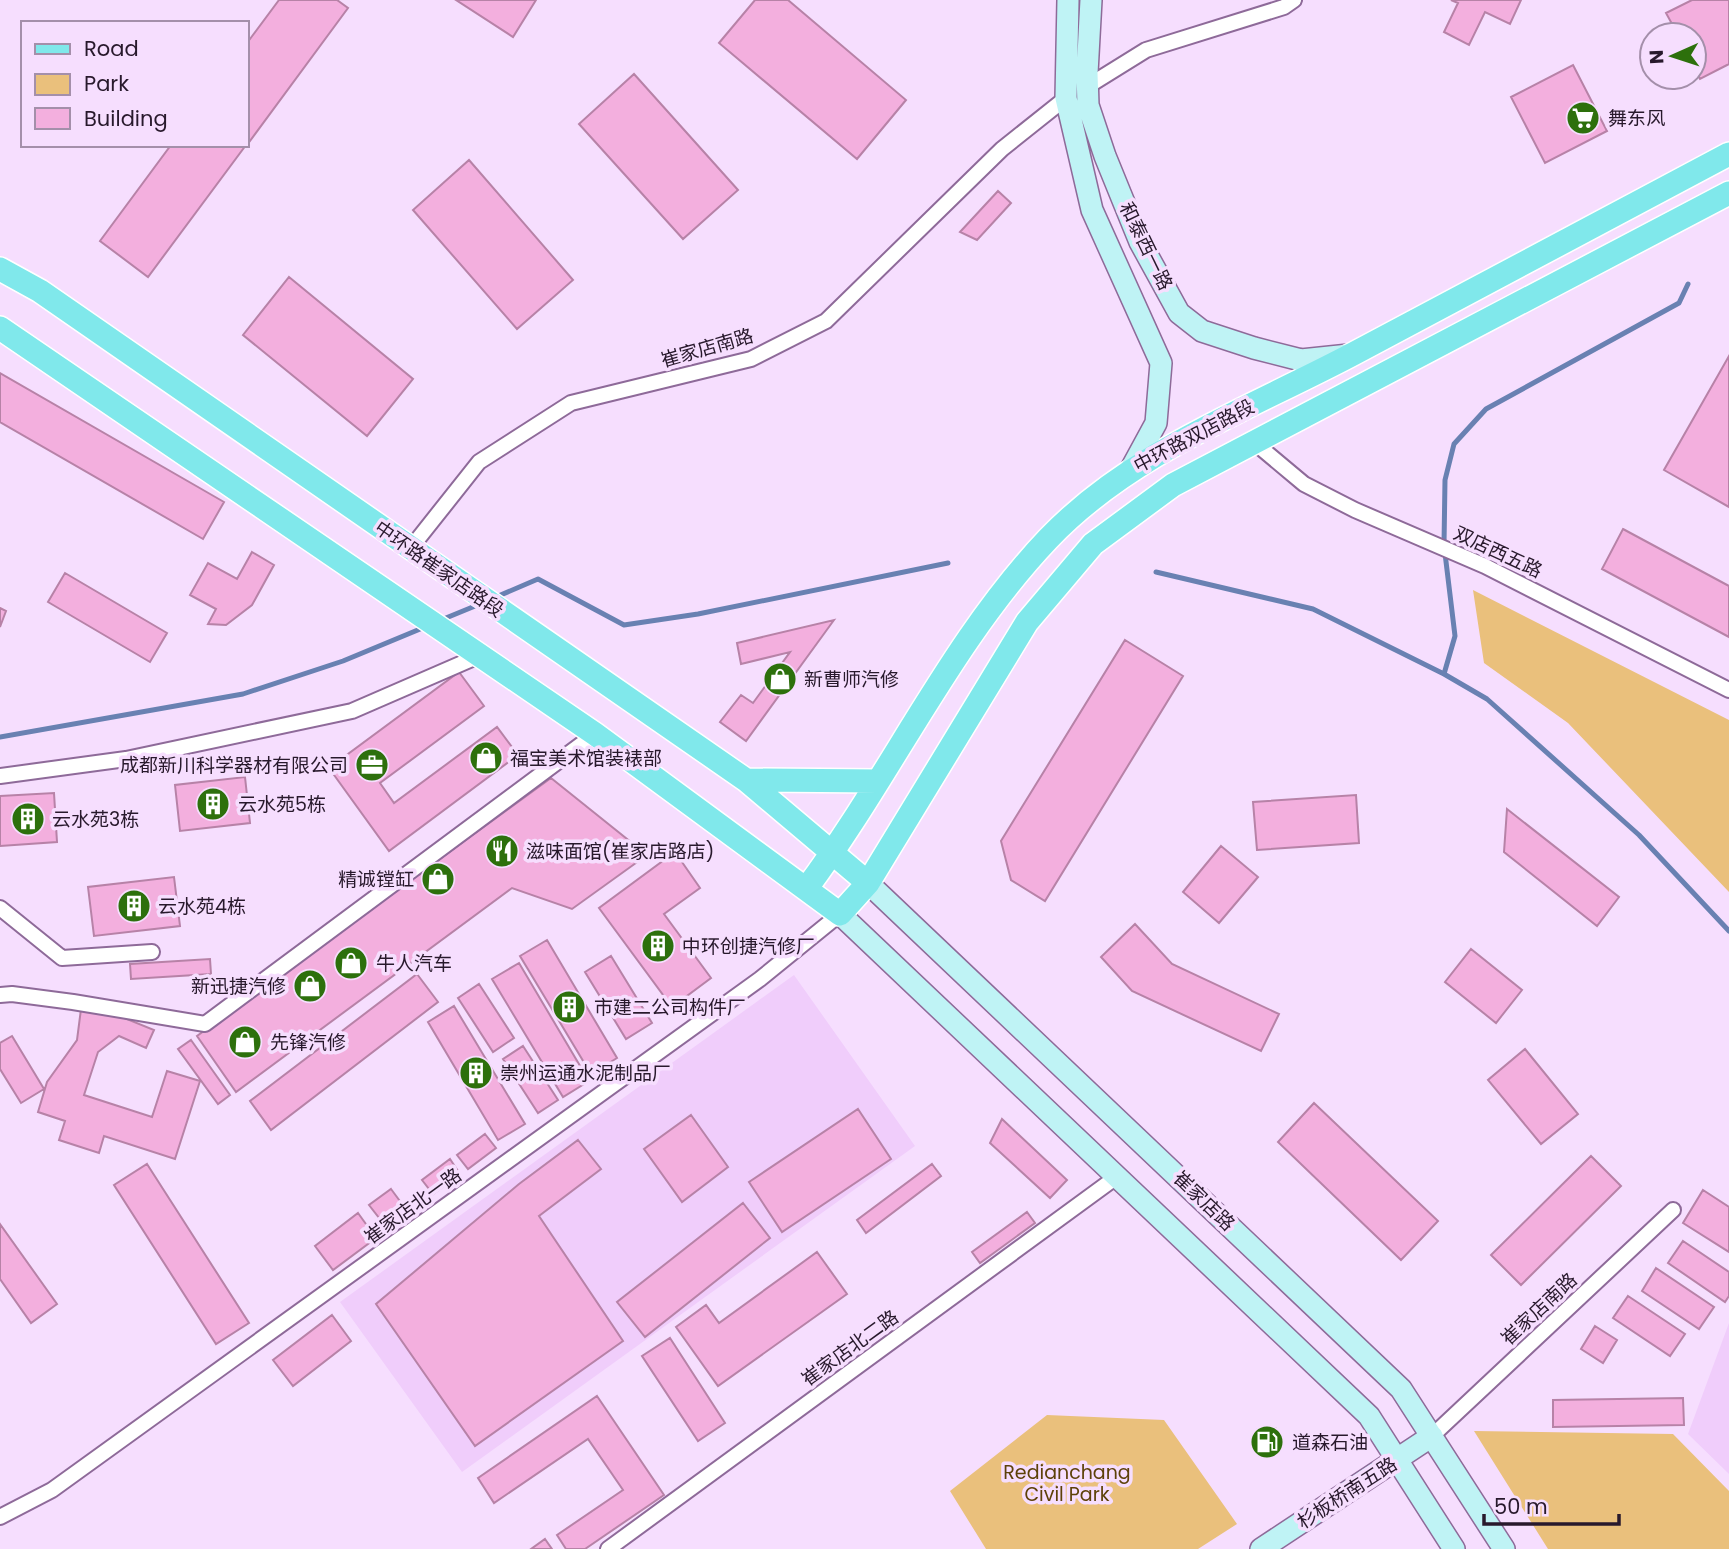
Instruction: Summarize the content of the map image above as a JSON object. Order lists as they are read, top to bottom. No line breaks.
{"streets":{"main road":["和泰西一路","中环路双店路段","中环路崔家店路段","崔家店路","杉板桥南五路"],"street":["崔家店南路","双店西五路","崔家店北一路","崔家店北二路"]},"crossings":[["和泰西一路","崔家店南路"],["和泰西一路","中环路双店路段"],["崔家店南路","中环路崔家店路段"],["崔家店南路","崔家店路"],["崔家店南路","杉板桥南五路"],["中环路双店路段","双店西五路"],["中环路双店路段","中环路崔家店路段"],["中环路双店路段","崔家店路"],["中环路双店路段","崔家店北一路"],["中环路崔家店路段","崔家店路"],["崔家店路","杉板桥南五路"]],"parks":["Redianchang Civil Park"],"places":{"supermarket":["舞东风"],"shop":["新曹师汽修","福宝美术馆装裱部","精诚镗缸","牛人汽车","新迅捷汽修","先锋汽修"],"office":["成都新川科学器材有限公司"],"building":["云水苑5栋","云水苑3栋","云水苑4栋","中环创捷汽修厂","市建二公司构件厂","崇州运通水泥制品厂"],"restaurant":["滋味面馆(崔家店路店)"],"fuel station":["道森石油"]},"legend":["Road","Park","Building"],"scale_bar":"50 m","north":"left"}
